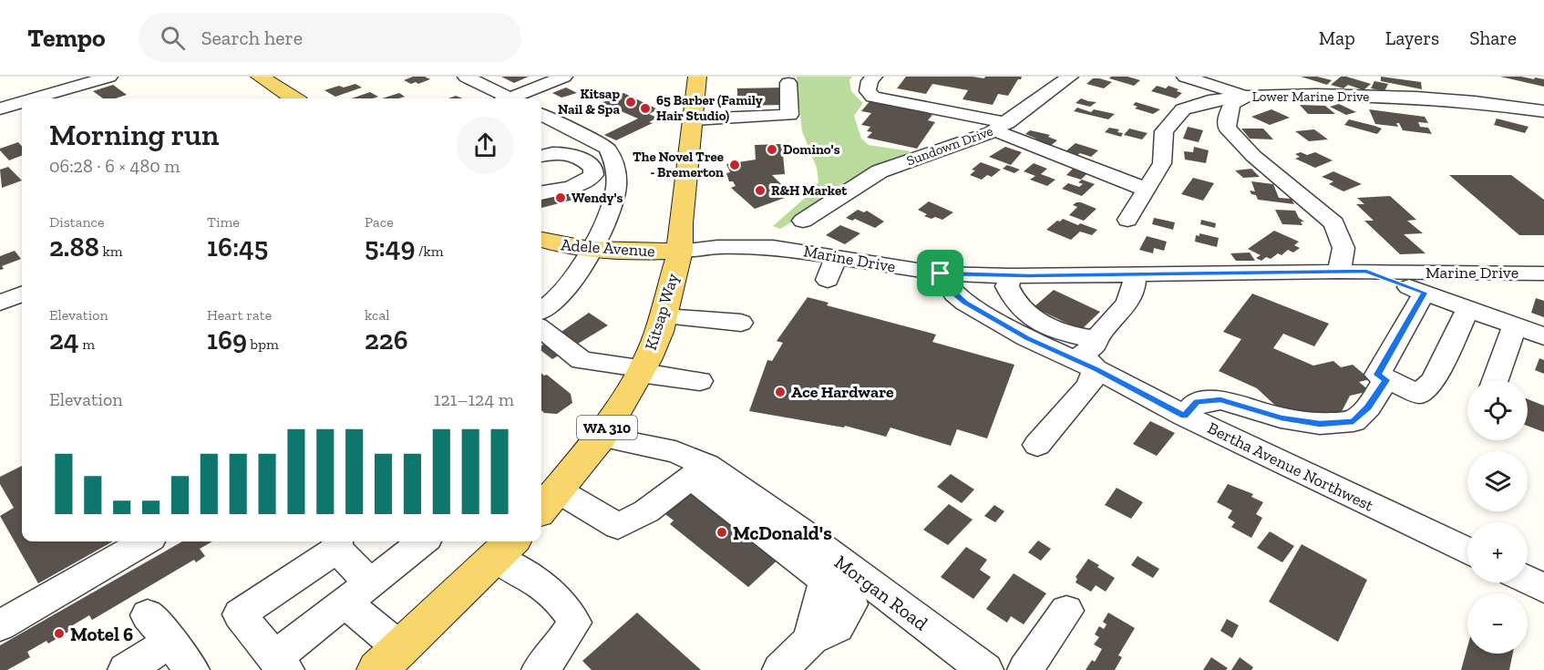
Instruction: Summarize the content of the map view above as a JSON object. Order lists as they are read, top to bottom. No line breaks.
{"streets":{"main road":["Adele Avenue","Kitsap Way","WA 310"],"street":["Lower Marine Drive","Sundown Drive","Marine Drive","Bertha Avenue Northwest","Morgan Road"]},"crossings":[["Lower Marine Drive","Marine Drive"],["Adele Avenue","Marine Drive"],["Adele Avenue","Kitsap Way"],["Marine Drive","Kitsap Way"],["Marine Drive","Bertha Avenue Northwest"],["Kitsap Way","Morgan Road"]],"places":["Kitsap Nail & Spa","65 Barber (Family Hair Studio)","Domino's","The Novel Tree - Bremerton","R&H Market","Wendy's","Ace Hardware","McDonald's","Motel 6"],"page":{"header":"Tempo","search":"Search here","nav":["Map","Layers","Share"],"heading":["Morning run","06:28 · 6 × 480 m"],"stats":[["Distance","2.88 km"],["Time","16:45"],["Pace","5:49 /km"],["Elevation","24 m"],["Heart rate","169 bpm"],["kcal","226"]],"chart":["Elevation","121–124 m"],"map_buttons":["+","−"]}}
